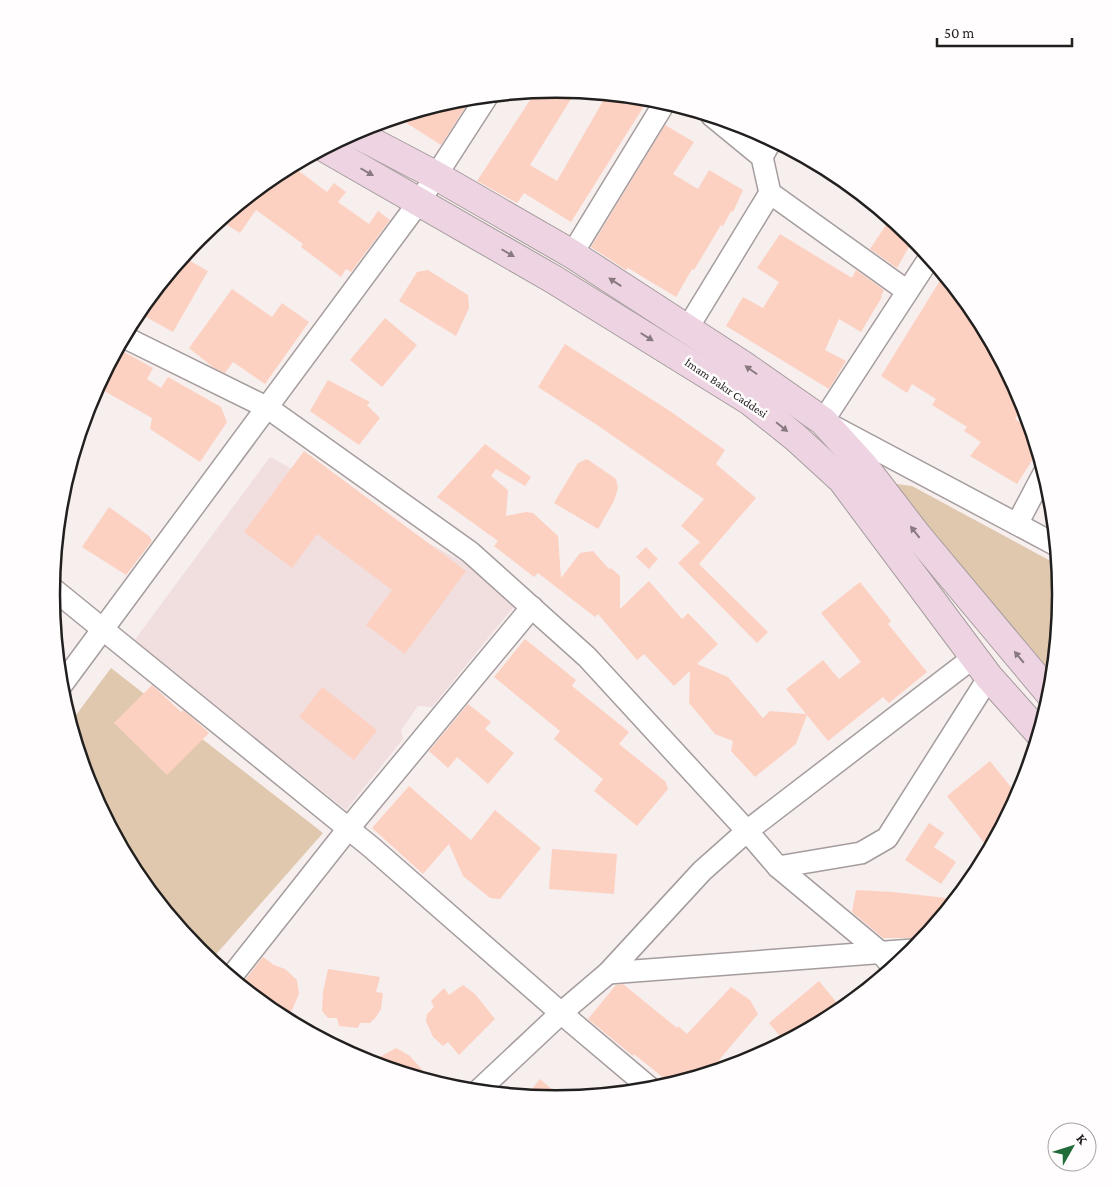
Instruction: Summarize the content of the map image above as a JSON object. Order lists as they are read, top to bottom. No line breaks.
{"streets":{"main road":["İmam Bakır Caddesi"]},"scale_bar":"50 m","north":"top right"}
